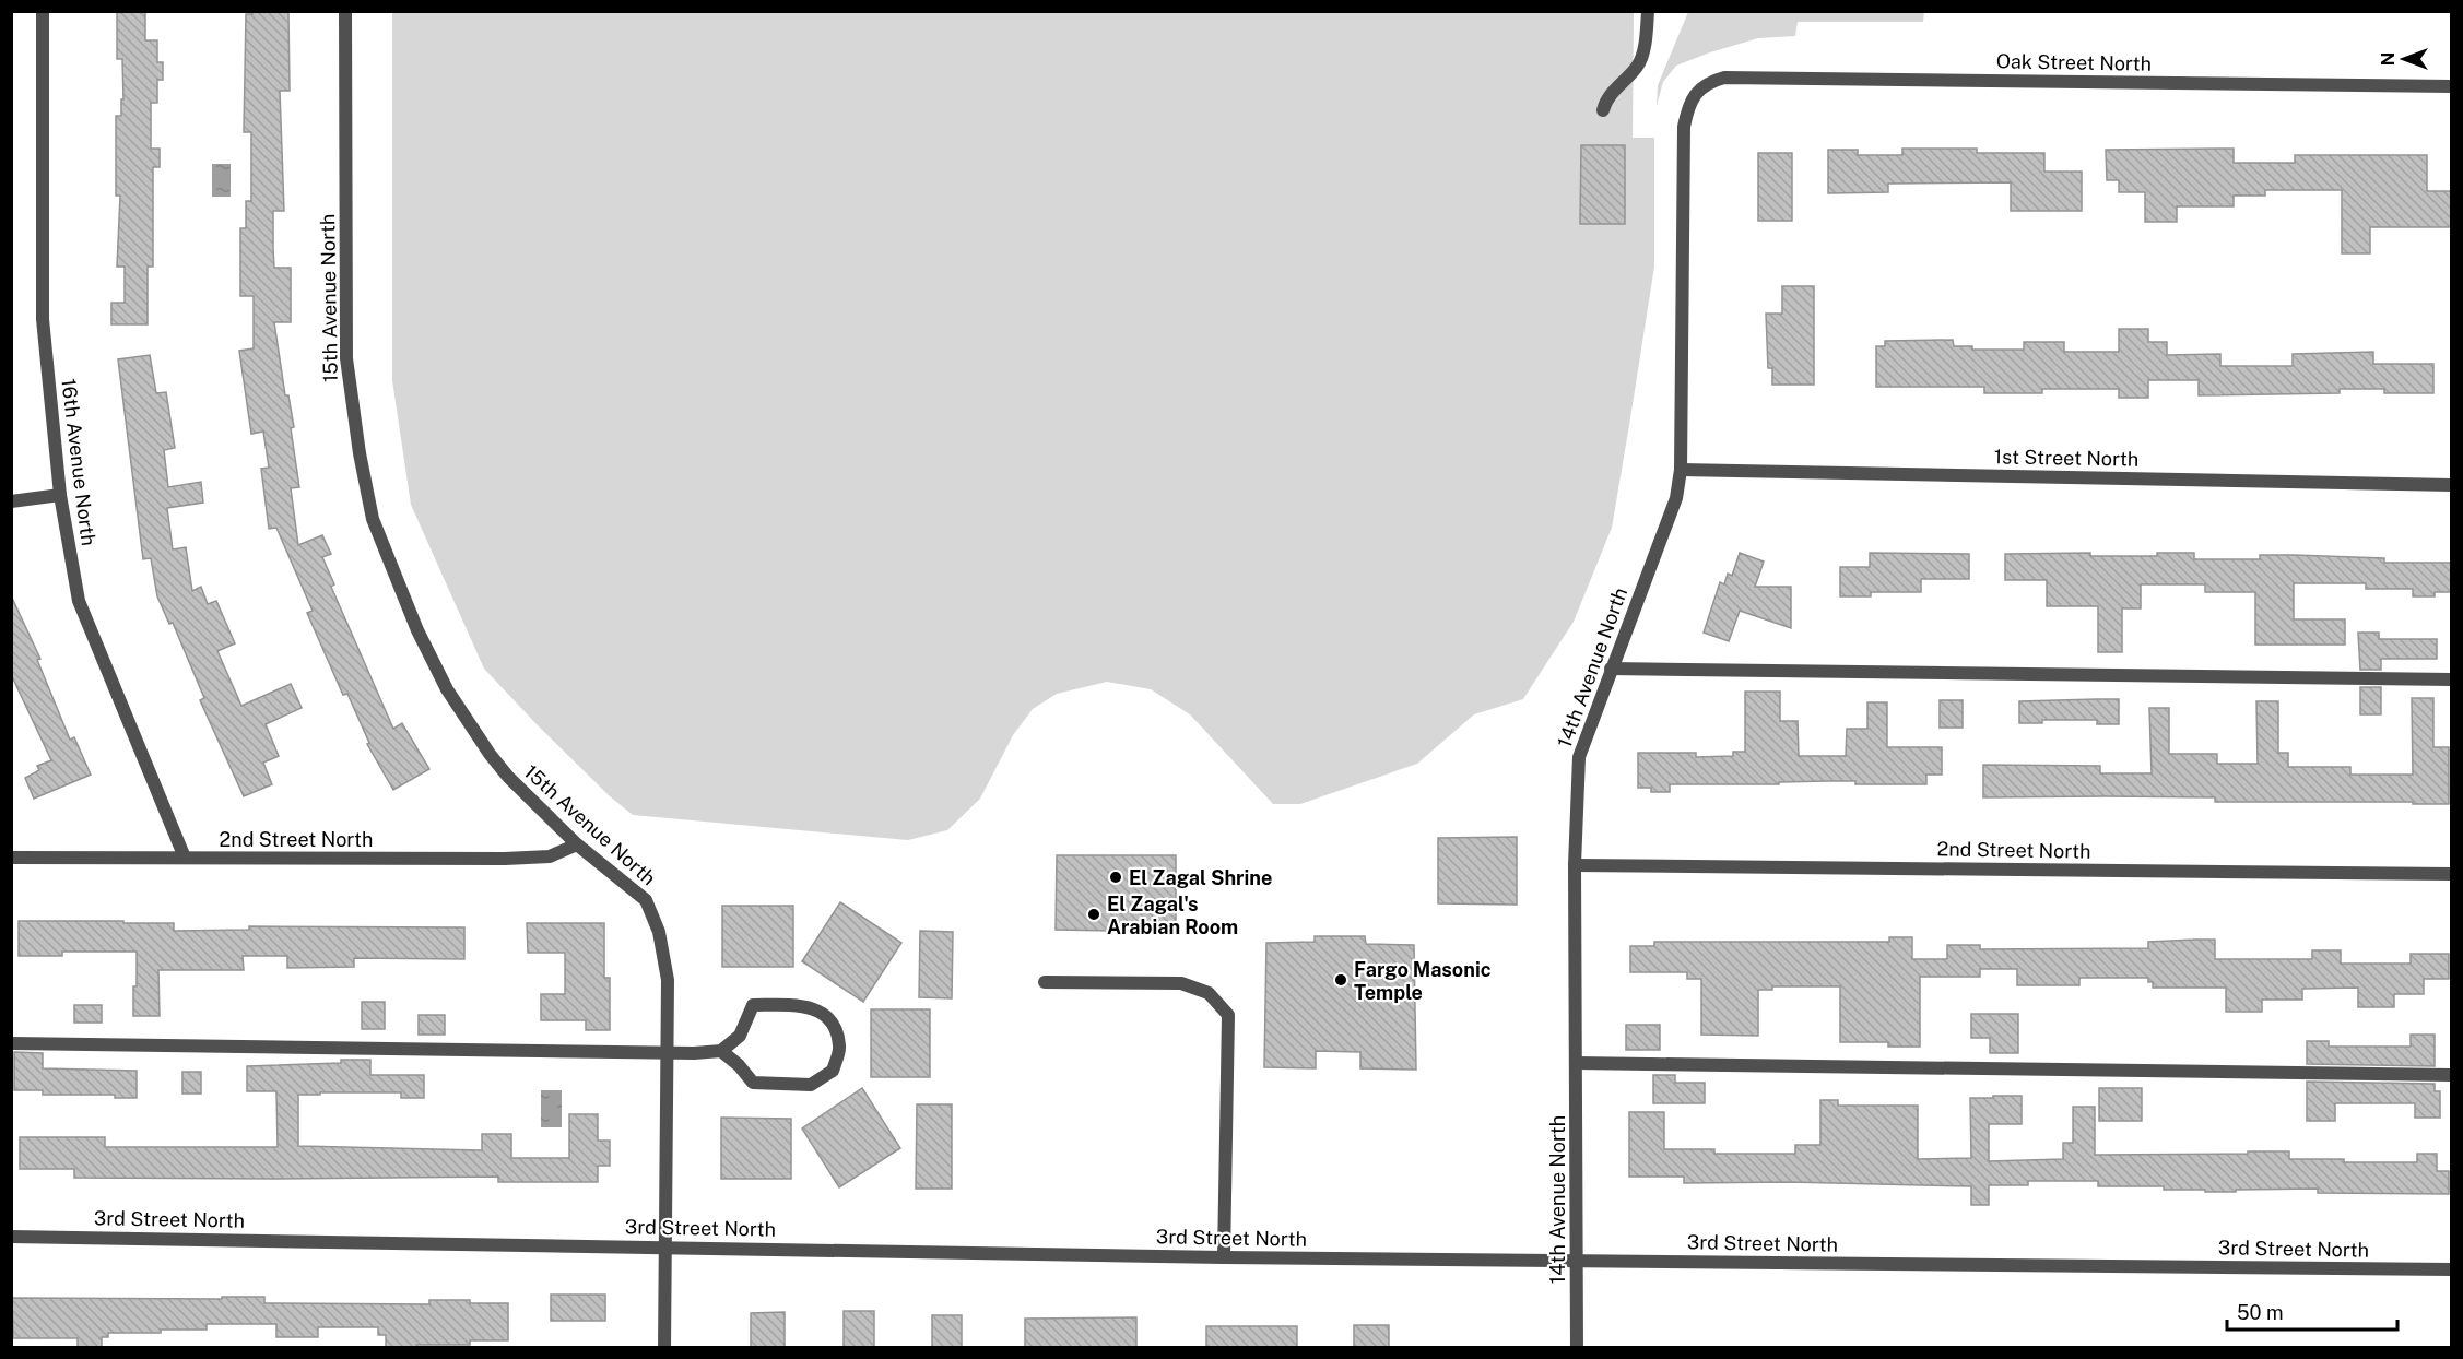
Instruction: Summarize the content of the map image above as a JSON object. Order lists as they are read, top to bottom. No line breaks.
{"streets":{"street":["Oak Street North","15th Avenue North","1st Street North","16th Avenue North","14th Avenue North","2nd Street North","3rd Street North"]},"crossings":[["Oak Street North","14th Avenue North"],["15th Avenue North","2nd Street North"],["15th Avenue North","3rd Street North"],["1st Street North","14th Avenue North"],["16th Avenue North","2nd Street North"],["14th Avenue North","2nd Street North"],["14th Avenue North","3rd Street North"]],"places":["El Zagal Shrine","El Zagal's Arabian Room","Fargo Masonic Temple"],"scale_bar":"50 m","north":"left"}
